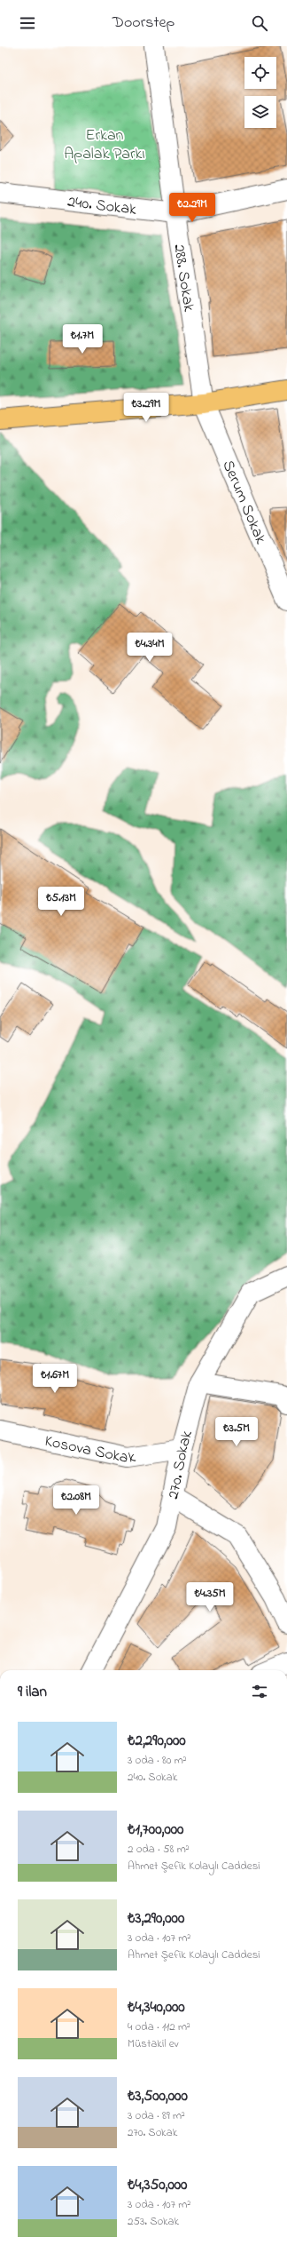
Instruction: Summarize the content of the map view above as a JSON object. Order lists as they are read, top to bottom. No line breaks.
{"streets":{"street":["240. Sokak","288. Sokak","Serum Sokak","Kosova Sokak","270. Sokak"]},"crossings":[["240. Sokak","288. Sokak"],["288. Sokak","Serum Sokak"],["Kosova Sokak","270. Sokak"]],"parks":["Erkan Apalak Parkı"],"page":{"header":"Doorstep","price":["₺2.29M","₺1.7M","₺3.29M","₺4.34M","₺5.13M","₺1.67M","₺3.5M","₺2.08M","₺4.35M"],"heading":"9 ilan","list":[{"name":"₺2,290,000","note":"3 oda · 80 m² · 240. Sokak"},{"name":"₺1,700,000","note":"2 oda · 58 m² · Ahmet Şefik Kolaylı Caddesi"},{"name":"₺3,290,000","note":"3 oda · 107 m² · Ahmet Şefik Kolaylı Caddesi"},{"name":"₺4,340,000","note":"4 oda · 112 m² · Müstakil ev"},{"name":"₺3,500,000","note":"3 oda · 89 m² · 270. Sokak"},{"name":"₺4,350,000","note":"3 oda · 107 m² · 253. Sokak"}]}}
